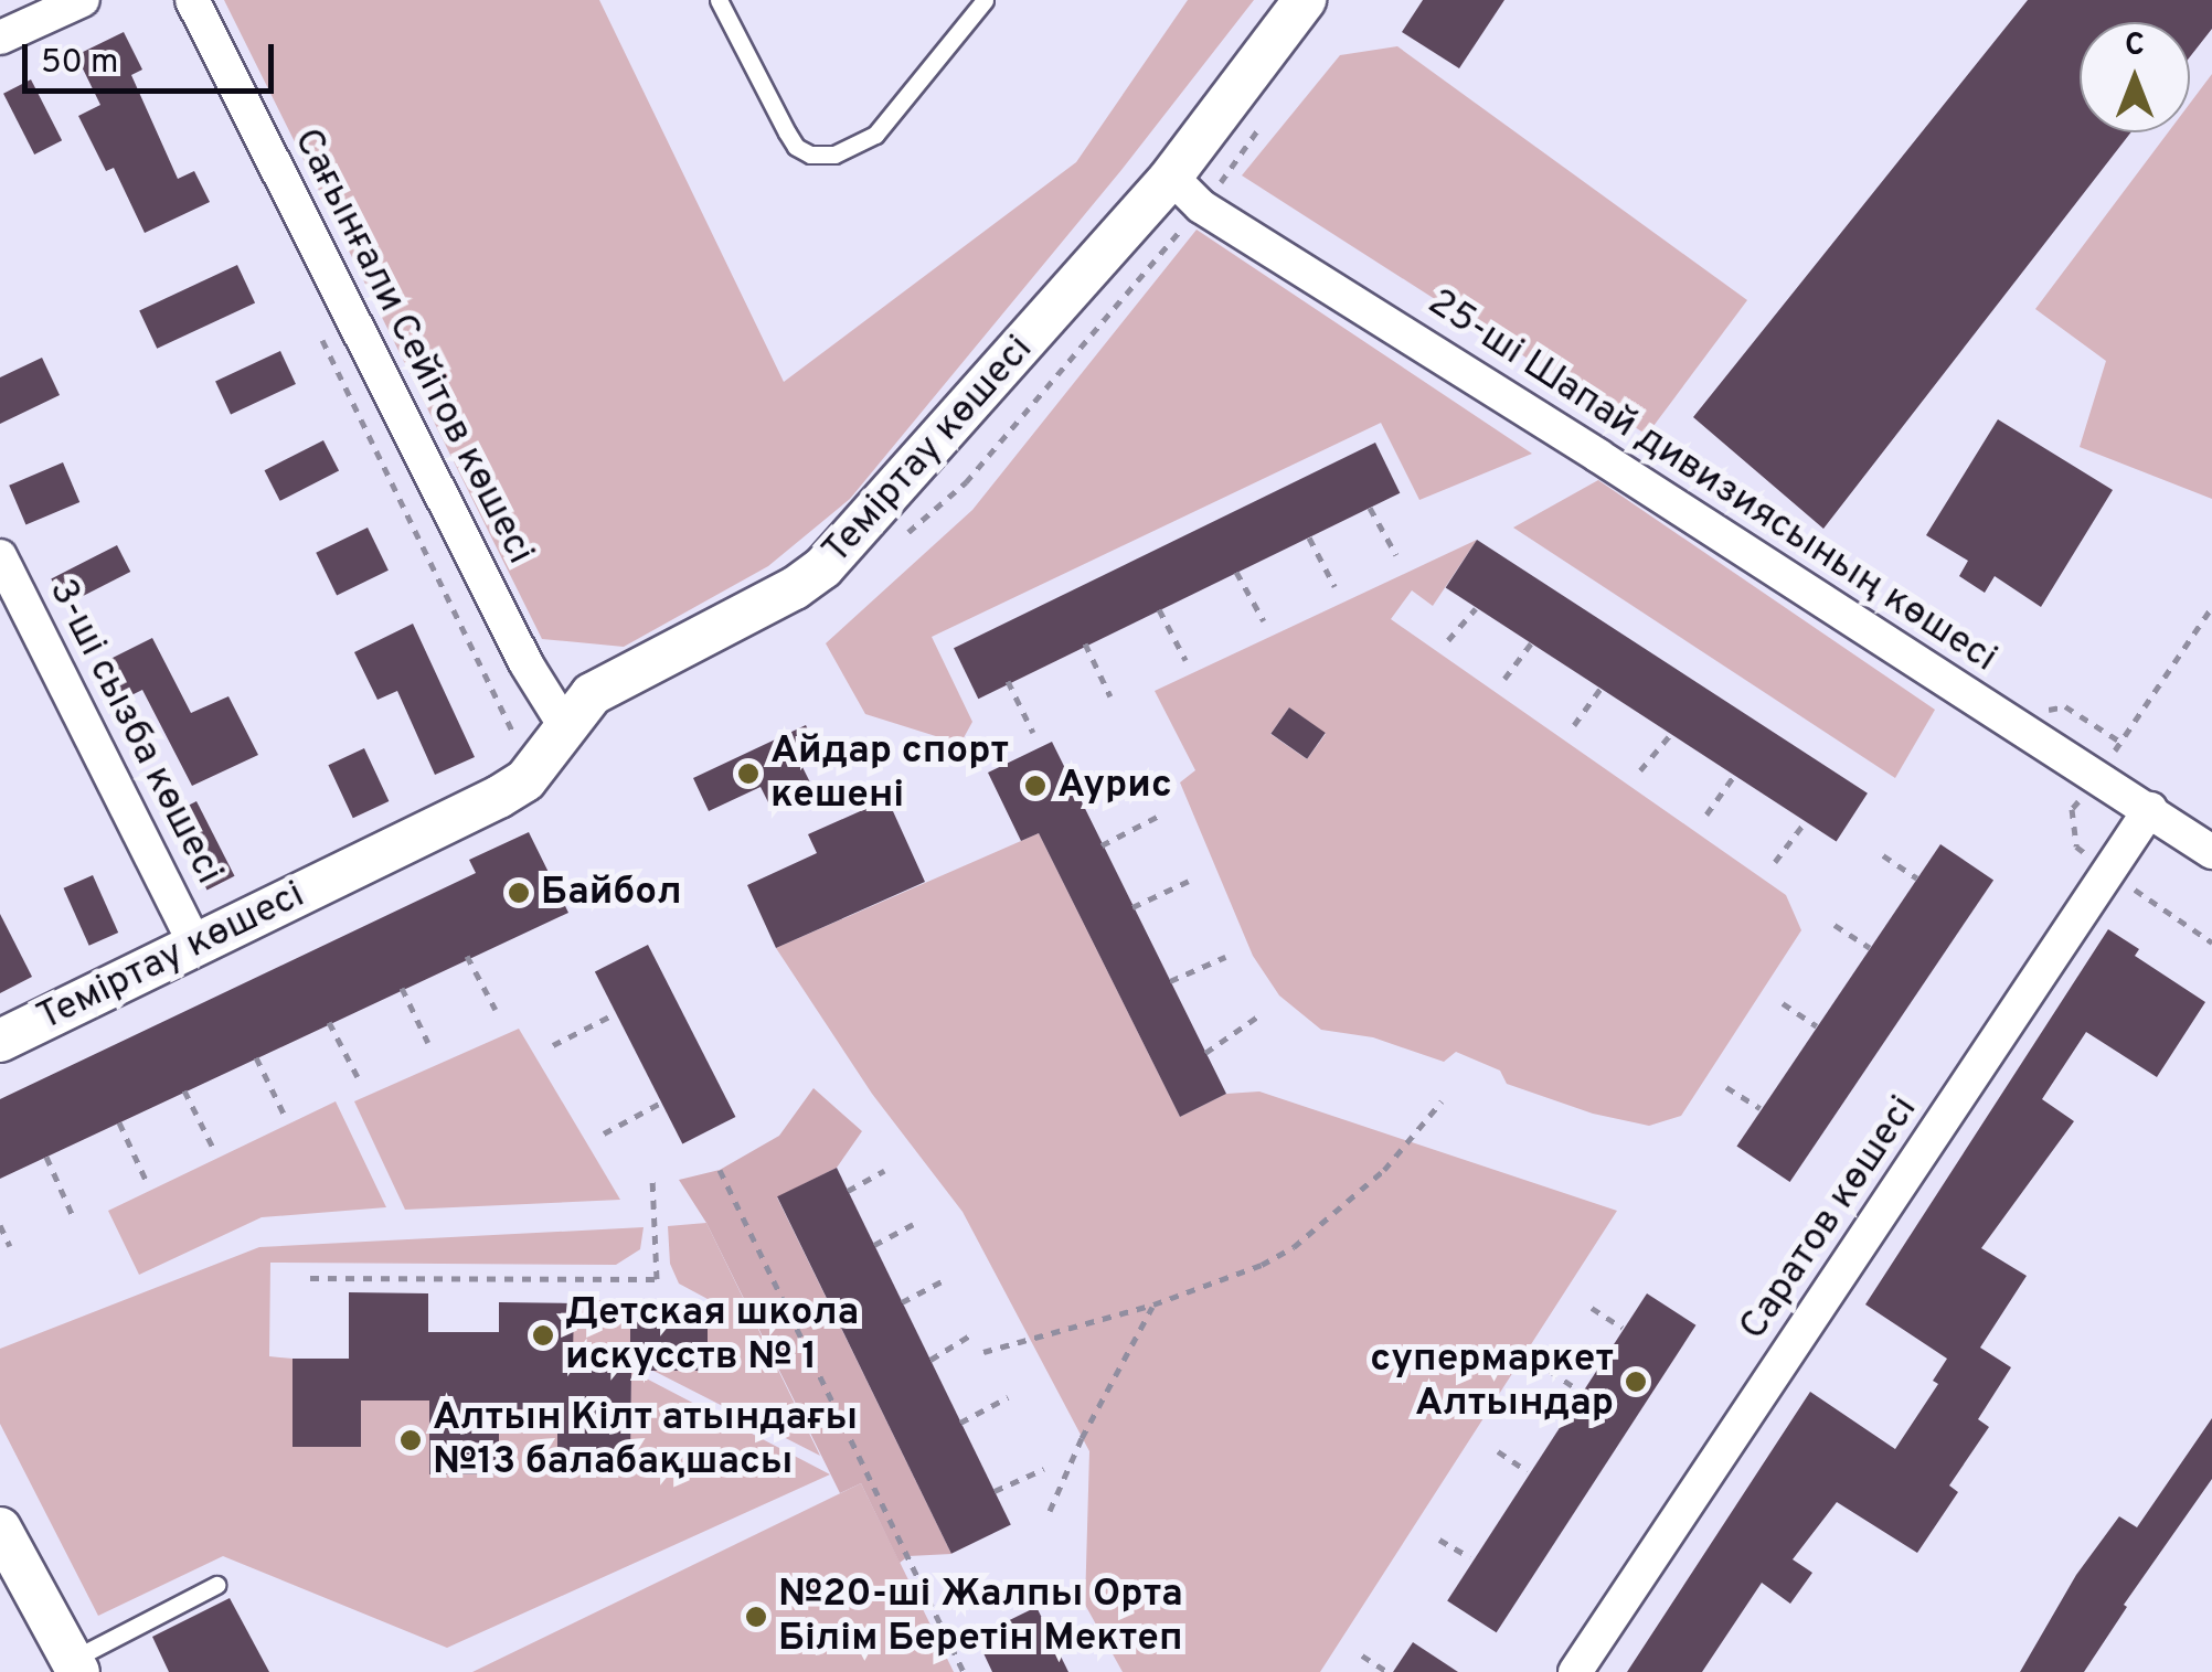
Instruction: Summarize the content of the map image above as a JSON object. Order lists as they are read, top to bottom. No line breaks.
{"streets":{"street":["Сағынғали Сейітов көшесі","Теміртау көшесі","25-ші Шапай дивизиясының көшесі","3-ші сызба көшесі","Саратов көшесі"]},"crossings":[["Сағынғали Сейітов көшесі","Теміртау көшесі"],["Теміртау көшесі","25-ші Шапай дивизиясының көшесі"],["Теміртау көшесі","3-ші сызба көшесі"],["25-ші Шапай дивизиясының көшесі","Саратов көшесі"]],"places":["Айдар спорт кешені","Аурис","Байбол","Детская школа искусств № 1","супермаркет Алтындар","Алтын Кілт атындағы №13 балабақшасы","№20-ші Жалпы Орта Білім Беретін Мектеп"],"scale_bar":"50 m","north":"top"}
